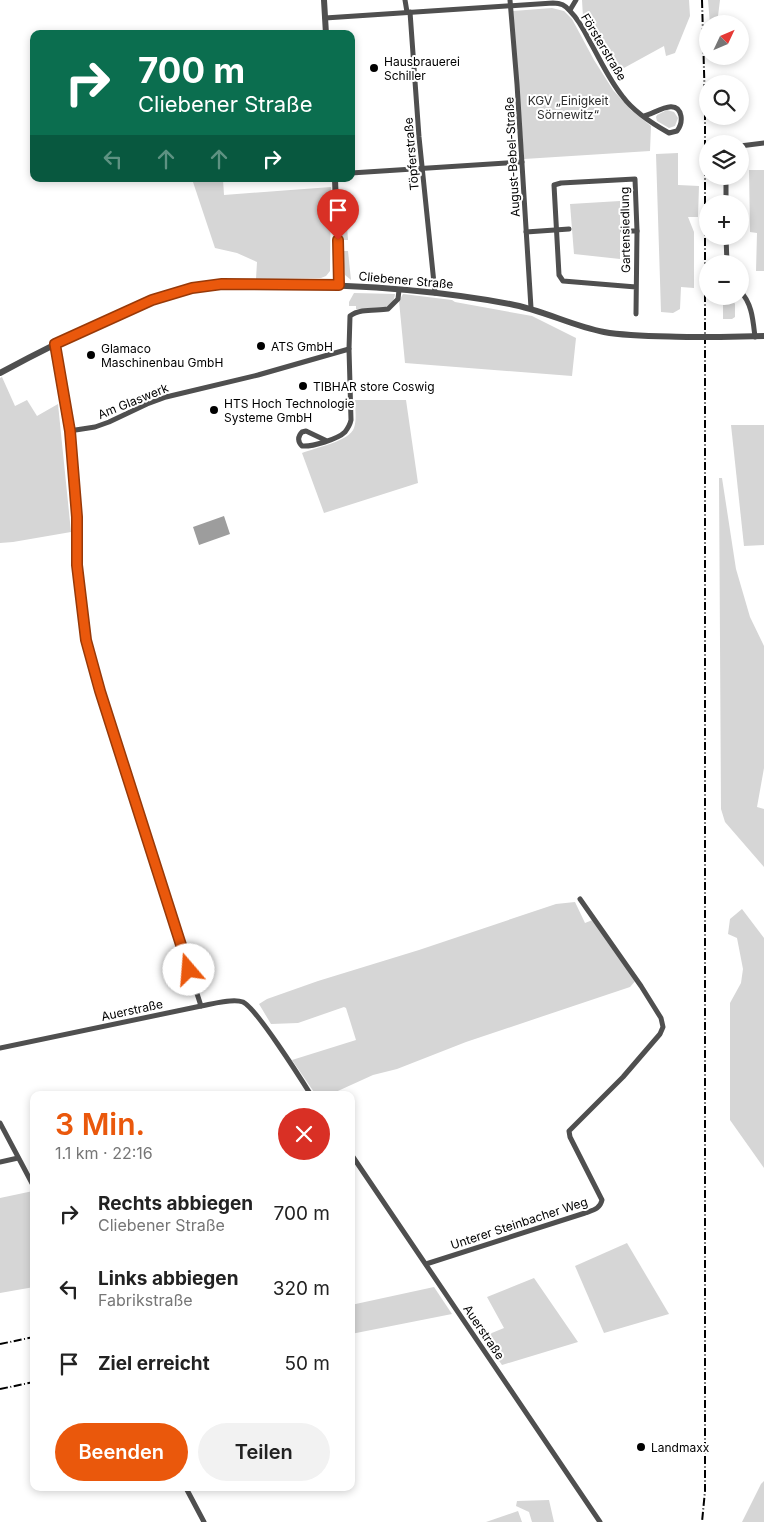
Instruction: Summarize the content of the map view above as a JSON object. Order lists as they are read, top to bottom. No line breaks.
{"streets":{"street":["Försterstraße","Töpferstraße","August-Bebel-Straße","Gartensiedlung","Cliebener Straße","Am Glaswerk","Auerstraße","Unterer Steinbacher Weg"]},"crossings":[["Försterstraße","Töpferstraße"],["Försterstraße","August-Bebel-Straße"],["Töpferstraße","Cliebener Straße"],["August-Bebel-Straße","Cliebener Straße"],["Auerstraße","Unterer Steinbacher Weg"]],"parks":["KGV „Einigkeit Sörnewitz“"],"places":["Hausbrauerei Schiller","ATS GmbH","Glamaco Maschinenbau GmbH","TIBHAR store Coswig","HTS Hoch Technologie Systeme GmbH","Landmaxx"],"north":"top right","page":{"map_buttons":["+","−"],"turn":["700 m","Cliebener Straße"],"heading":["3 Min.","1.1 km · 22:16"],"list":[{"name":"Rechts abbiegen","note":"Cliebener Straße","value":"700 m"},{"name":"Links abbiegen","note":"Fabrikstraße","value":"320 m"},{"name":"Ziel erreicht","value":"50 m"}],"buttons":["Beenden","Teilen"]}}
